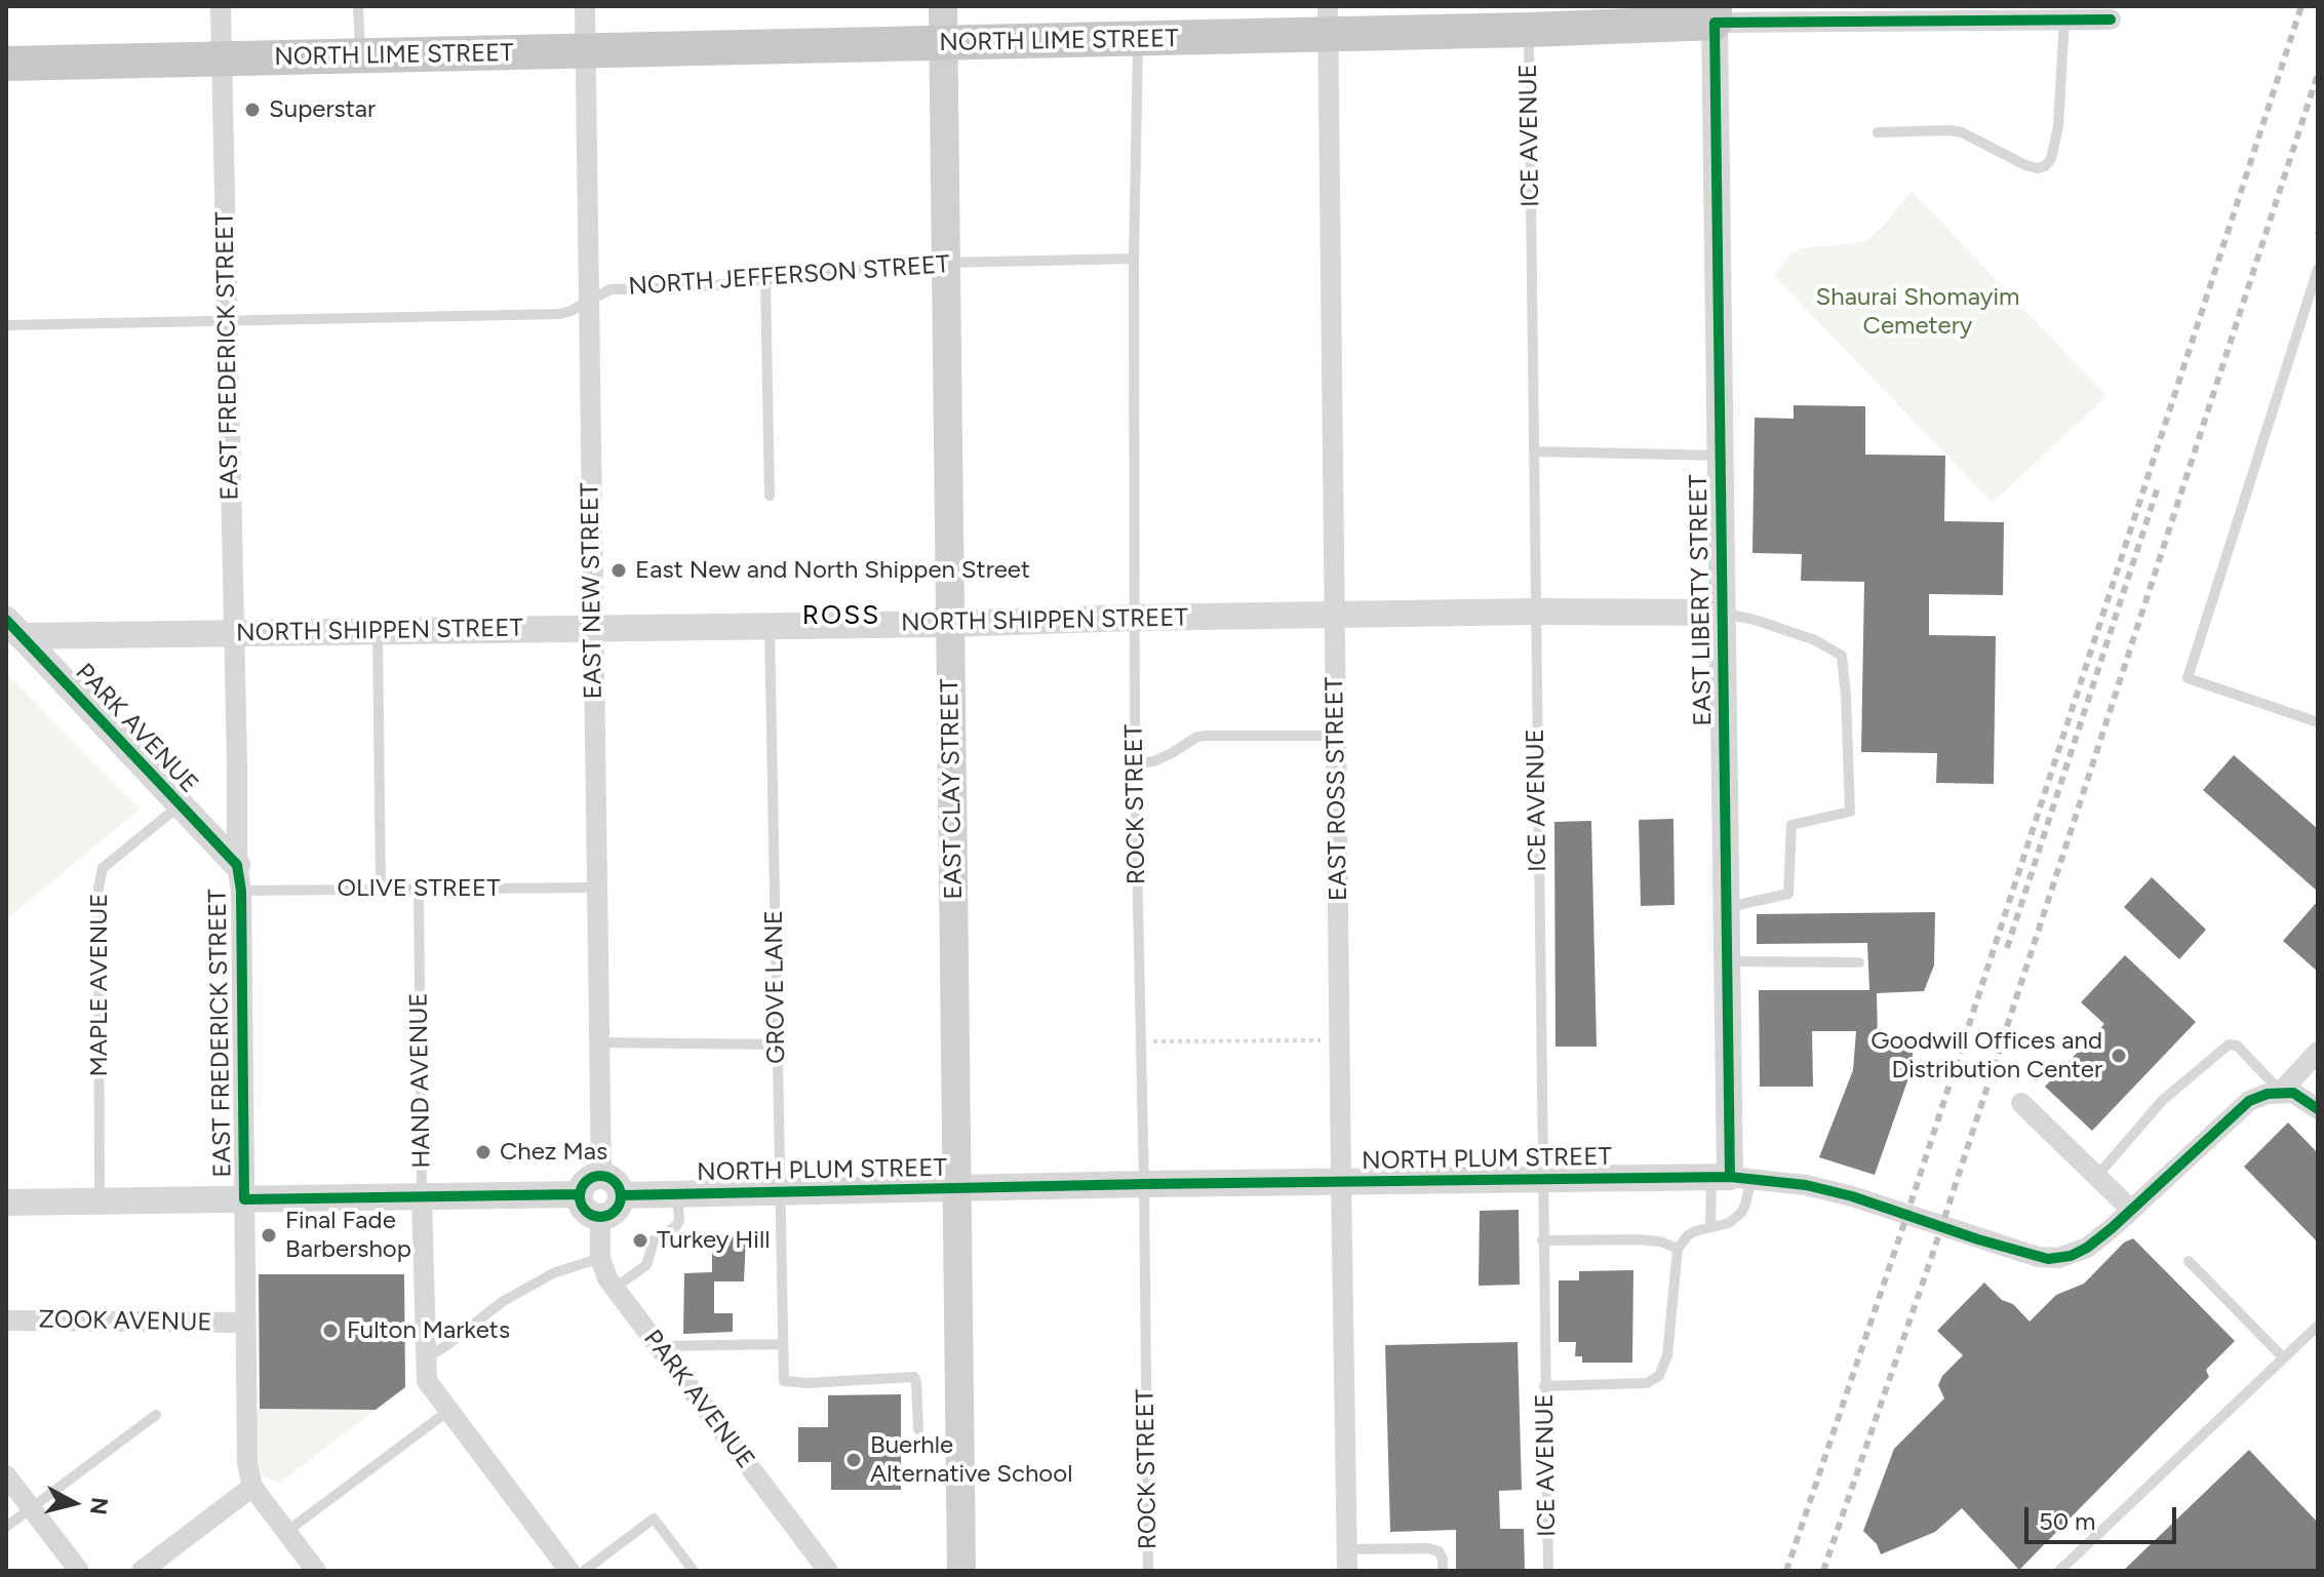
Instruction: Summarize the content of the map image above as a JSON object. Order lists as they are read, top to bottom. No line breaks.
{"streets":{"highway":["NORTH LIME STREET"],"main road":["EAST CLAY STREET"],"street":["EAST FREDERICK STREET","EAST NEW STREET","EAST LIBERTY STREET","NORTH SHIPPEN STREET","PARK AVENUE","EAST ROSS STREET","HAND AVENUE","NORTH PLUM STREET","ZOOK AVENUE"],"lane":["ICE AVENUE","NORTH JEFFERSON STREET","ROCK STREET","OLIVE STREET","MAPLE AVENUE","GROVE LANE"]},"crossings":[["NORTH LIME STREET","ICE AVENUE"],["NORTH LIME STREET","EAST FREDERICK STREET"],["NORTH LIME STREET","EAST NEW STREET"],["NORTH LIME STREET","EAST LIBERTY STREET"],["NORTH LIME STREET","EAST CLAY STREET"],["NORTH LIME STREET","EAST ROSS STREET"],["NORTH LIME STREET","ROCK STREET"],["ICE AVENUE","NORTH SHIPPEN STREET"],["ICE AVENUE","NORTH PLUM STREET"],["NORTH JEFFERSON STREET","EAST FREDERICK STREET"],["NORTH JEFFERSON STREET","EAST NEW STREET"],["NORTH JEFFERSON STREET","EAST CLAY STREET"],["NORTH JEFFERSON STREET","ROCK STREET"],["EAST FREDERICK STREET","NORTH SHIPPEN STREET"],["EAST FREDERICK STREET","PARK AVENUE"],["EAST FREDERICK STREET","OLIVE STREET"],["EAST FREDERICK STREET","ZOOK AVENUE"],["EAST NEW STREET","NORTH SHIPPEN STREET"],["EAST NEW STREET","PARK AVENUE"],["EAST NEW STREET","OLIVE STREET"],["EAST NEW STREET","NORTH PLUM STREET"],["EAST LIBERTY STREET","NORTH SHIPPEN STREET"],["EAST LIBERTY STREET","NORTH PLUM STREET"],["NORTH SHIPPEN STREET","PARK AVENUE"],["NORTH SHIPPEN STREET","EAST CLAY STREET"],["NORTH SHIPPEN STREET","EAST ROSS STREET"],["NORTH SHIPPEN STREET","ROCK STREET"],["NORTH SHIPPEN STREET","GROVE LANE"],["PARK AVENUE","OLIVE STREET"],["PARK AVENUE","MAPLE AVENUE"],["PARK AVENUE","NORTH PLUM STREET"],["EAST CLAY STREET","NORTH PLUM STREET"],["EAST ROSS STREET","NORTH PLUM STREET"],["ROCK STREET","NORTH PLUM STREET"],["OLIVE STREET","HAND AVENUE"],["GROVE LANE","NORTH PLUM STREET"]],"districts":["ROSS"],"parks":["Shaurai Shomayim Cemetery"],"places":["Superstar","East New and North Shippen Street","Goodwill Offices and Distribution Center","Chez Mas","Final Fade Barbershop","Turkey Hill","Fulton Markets","Buerhle Alternative School"],"scale_bar":"50 m","north":"right"}
